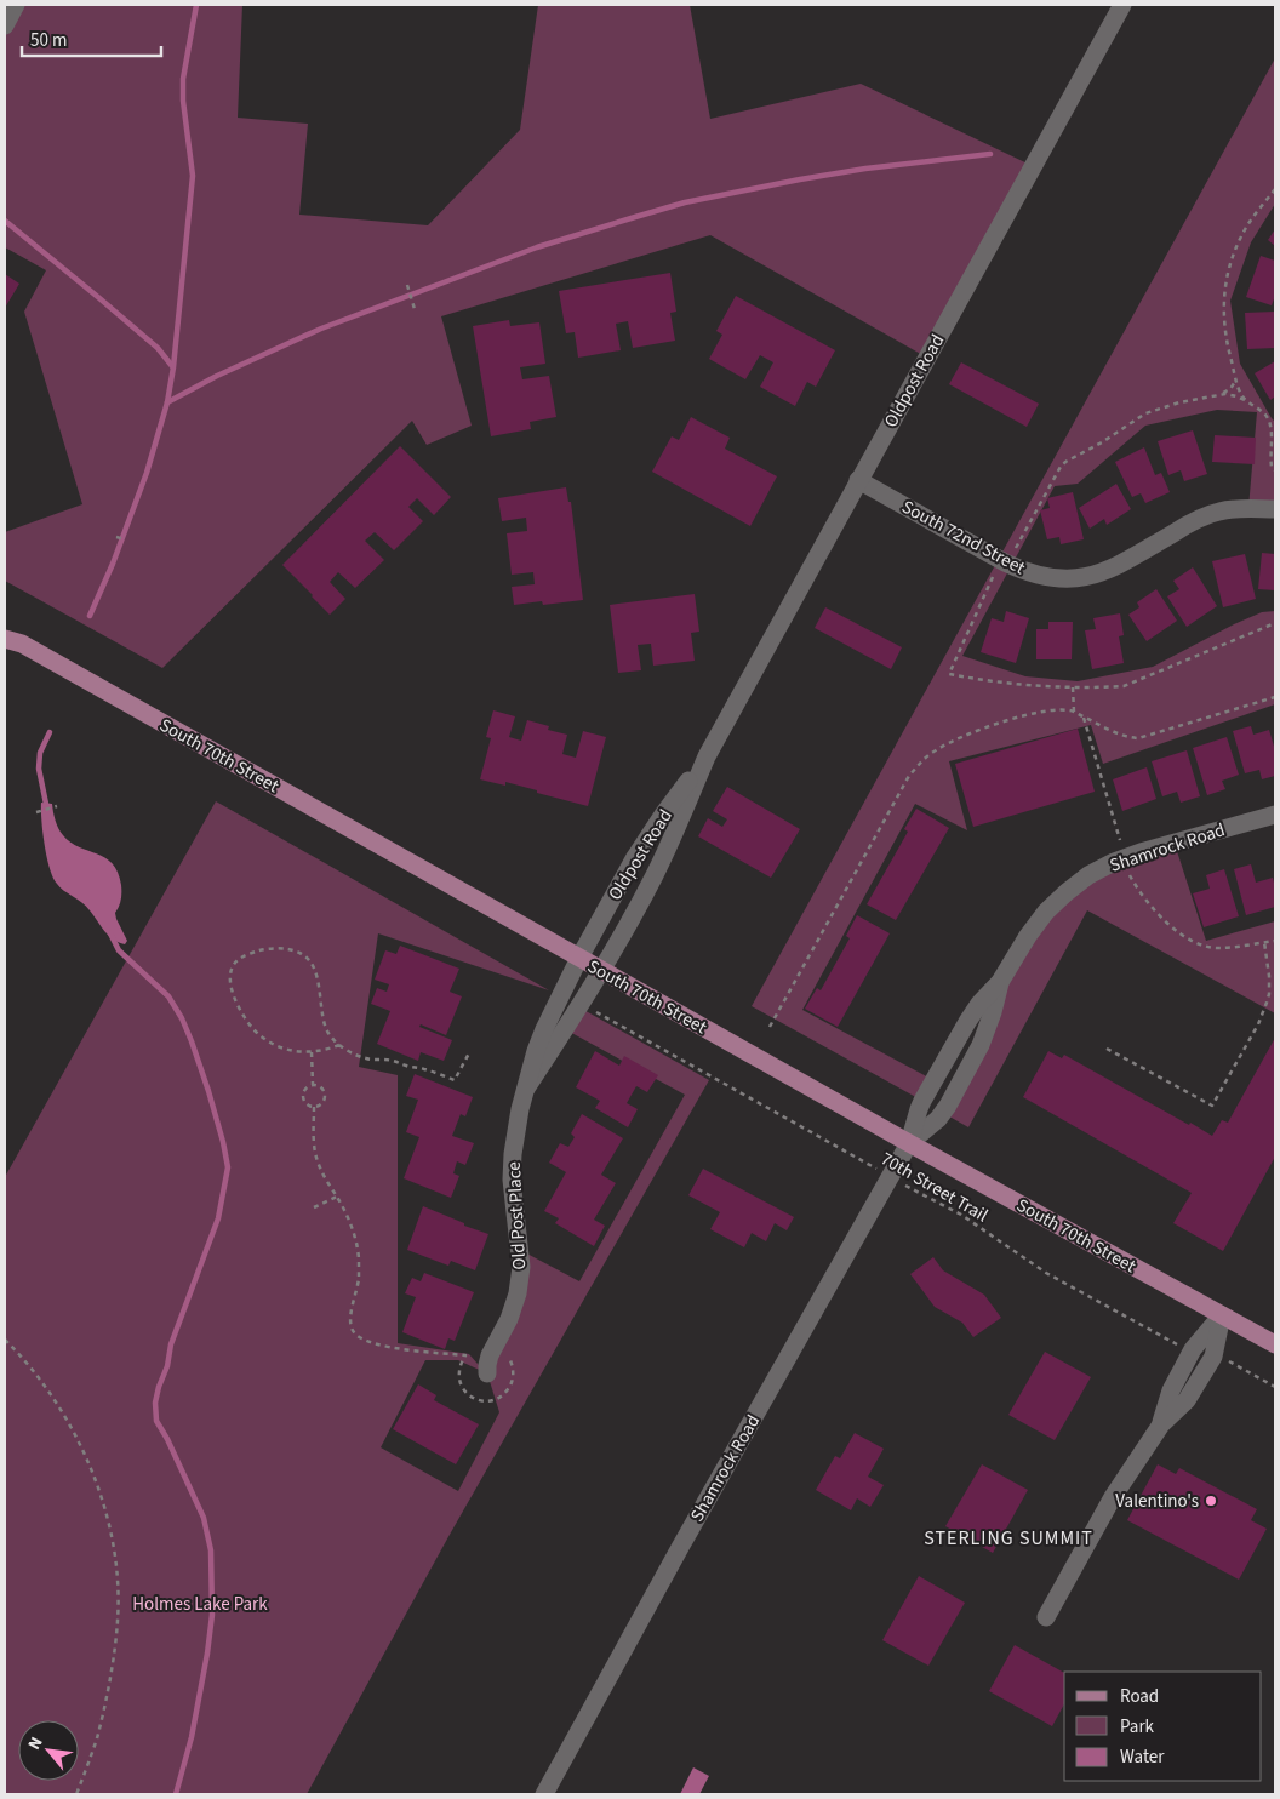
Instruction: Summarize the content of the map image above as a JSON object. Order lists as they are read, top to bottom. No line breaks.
{"streets":{"main road":["South 70th Street"],"street":["Oldpost Road","South 72nd Street","Shamrock Road","Old Post Place"],"path":["70th Street Trail"]},"crossings":[["Oldpost Road","South 72nd Street"],["Oldpost Road","South 70th Street"],["Oldpost Road","Old Post Place"],["South 70th Street","Shamrock Road"],["South 70th Street","Old Post Place"],["Shamrock Road","70th Street Trail"],["70th Street Trail","Old Post Place"]],"districts":["STERLING SUMMIT"],"parks":["Holmes Lake Park"],"places":["Valentino's"],"legend":["Road","Park","Water"],"scale_bar":"50 m","north":"top left"}
